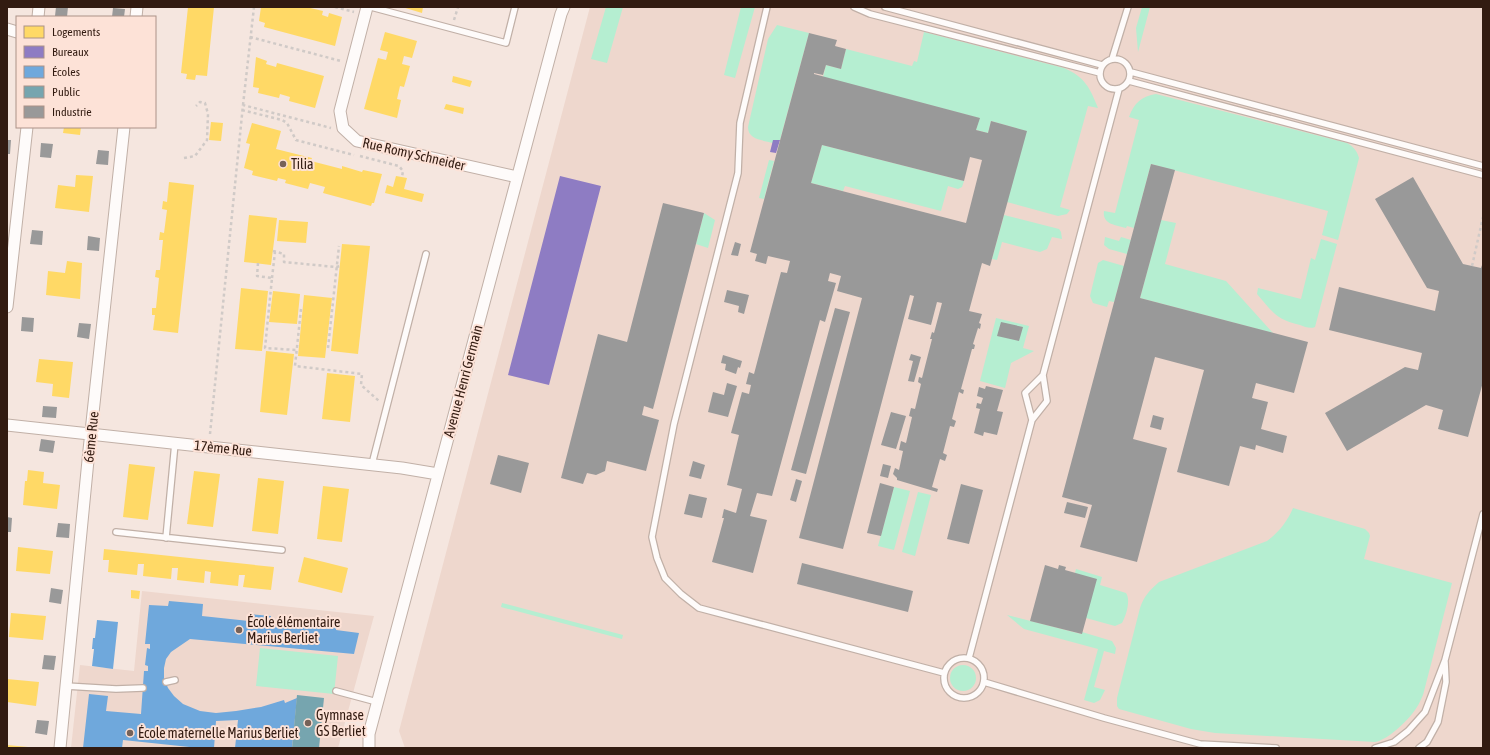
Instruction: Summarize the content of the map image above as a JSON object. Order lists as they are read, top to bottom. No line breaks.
{"streets":{"street":["Rue Romy Schneider","Avenue Henri Germain","6ème Rue","17ème Rue"]},"crossings":[["Rue Romy Schneider","Avenue Henri Germain"],["Avenue Henri Germain","17ème Rue"],["6ème Rue","17ème Rue"]],"places":["Tilia","École élémentaire Marius Berliet","Gymnase GS Berliet","École maternelle Marius Berliet"],"legend":["Logements","Bureaux","Écoles","Public","Industrie"]}
